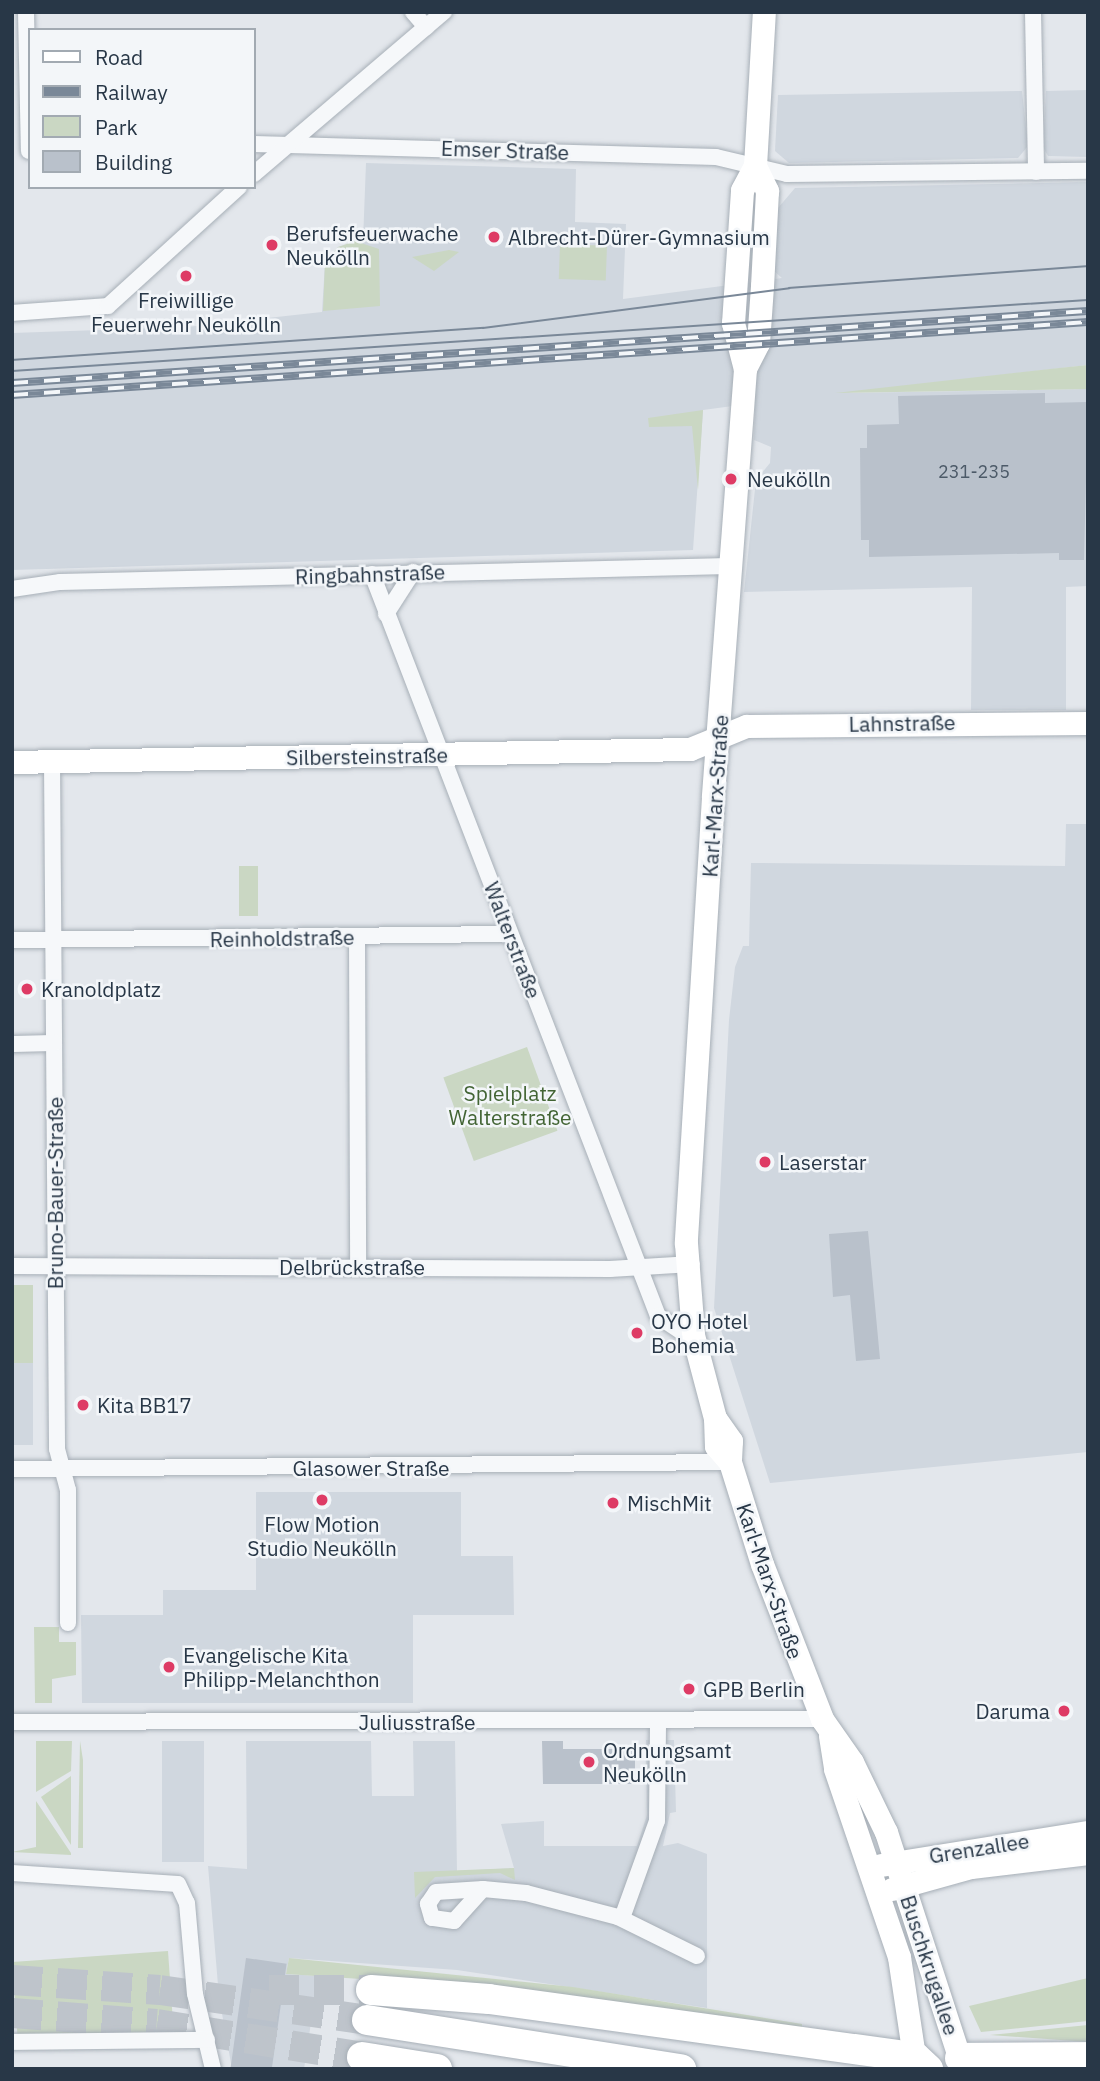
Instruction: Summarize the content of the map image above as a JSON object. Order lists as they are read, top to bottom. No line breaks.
{"streets":{"main road":["Lahnstraße","Silbersteinstraße","Karl-Marx-Straße","Grenzallee","Buschkrugallee"],"street":["Emser Straße","Ringbahnstraße","Reinholdstraße","Walterstraße","Bruno-Bauer-Straße","Delbrückstraße","Glasower Straße","Juliusstraße"]},"crossings":[["Emser Straße","Karl-Marx-Straße"],["Ringbahnstraße","Karl-Marx-Straße"],["Ringbahnstraße","Walterstraße"],["Lahnstraße","Silbersteinstraße"],["Lahnstraße","Karl-Marx-Straße"],["Silbersteinstraße","Karl-Marx-Straße"],["Silbersteinstraße","Walterstraße"],["Silbersteinstraße","Bruno-Bauer-Straße"],["Karl-Marx-Straße","Delbrückstraße"],["Karl-Marx-Straße","Glasower Straße"],["Karl-Marx-Straße","Juliusstraße"],["Karl-Marx-Straße","Grenzallee"],["Karl-Marx-Straße","Buschkrugallee"],["Reinholdstraße","Walterstraße"],["Reinholdstraße","Bruno-Bauer-Straße"],["Walterstraße","Delbrückstraße"],["Bruno-Bauer-Straße","Delbrückstraße"],["Bruno-Bauer-Straße","Glasower Straße"],["Grenzallee","Buschkrugallee"]],"parks":["Spielplatz Walterstraße"],"places":["Albrecht-Dürer-Gymnasium","Berufsfeuerwache Neukölln","Freiwillige Feuerwehr Neukölln","Neukölln","Kranoldplatz","Laserstar","OYO Hotel Bohemia","Kita BB17","Flow Motion Studio Neukölln","MischMit","Evangelische Kita Philipp-Melanchthon","GPB Berlin","Daruma","Ordnungsamt Neukölln"],"house_numbers":["231-235"],"legend":["Road","Railway","Park","Building"]}
